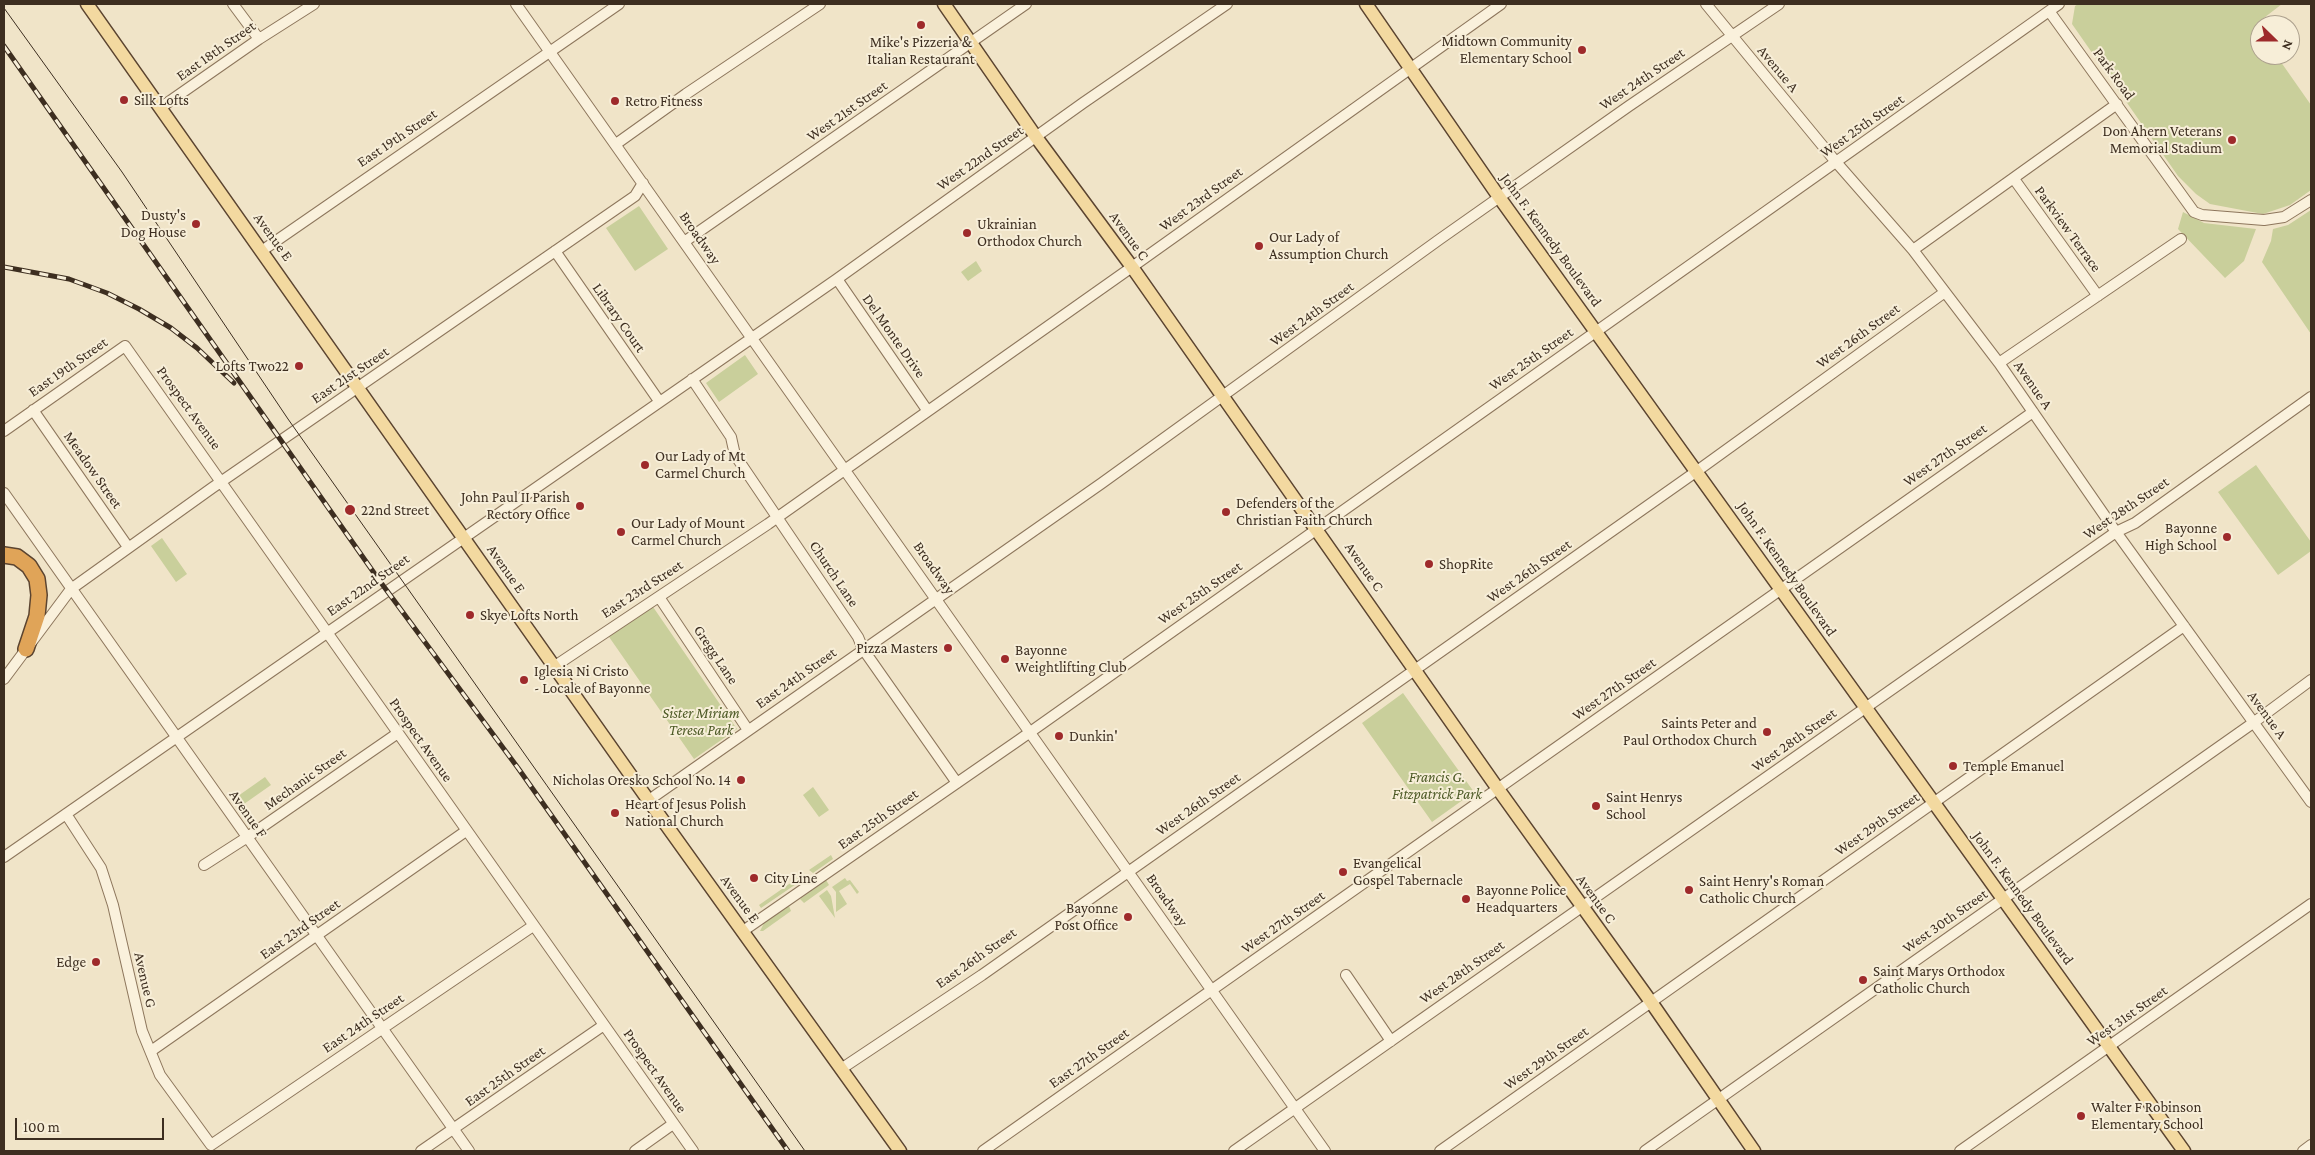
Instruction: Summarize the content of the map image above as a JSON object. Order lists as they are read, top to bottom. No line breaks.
{"streets":{"main road":["Avenue C","Avenue E","John F. Kennedy Boulevard"],"street":["East 18th Street","Avenue A","Park Road","West 24th Street","West 21st Street","West 25th Street","East 19th Street","West 22nd Street","West 23rd Street","Parkview Terrace","Broadway","Library Court","Del Monte Drive","West 26th Street","East 21st Street","Prospect Avenue","West 27th Street","Meadow Street","West 28th Street","Church Lane","East 22nd Street","East 23rd Street","Gregg Lane","East 24th Street","Mechanic Street","Avenue F","East 25th Street","West 29th Street","West 30th Street","East 26th Street","Avenue G","West 31st Street","East 27th Street"]},"crossings":[["East 18th Street","Avenue E"],["Avenue A","West 24th Street"],["Avenue A","West 25th Street"],["Avenue A","West 26th Street"],["Avenue A","West 27th Street"],["Avenue A","West 28th Street"],["Avenue A","West 29th Street"],["Avenue A","West 30th Street"],["Park Road","West 25th Street"],["West 24th Street","Avenue C"],["West 24th Street","Broadway"],["West 24th Street","John F. Kennedy Boulevard"],["West 24th Street","East 24th Street"],["West 21st Street","Avenue C"],["West 21st Street","Broadway"],["West 25th Street","Avenue C"],["West 25th Street","Broadway"],["West 25th Street","John F. Kennedy Boulevard"],["West 25th Street","East 25th Street"],["East 19th Street","Avenue E"],["East 19th Street","Broadway"],["East 19th Street","Prospect Avenue"],["East 19th Street","Meadow Street"],["West 22nd Street","Avenue C"],["West 22nd Street","Broadway"],["West 22nd Street","Del Monte Drive"],["West 22nd Street","East 22nd Street"],["West 23rd Street","Avenue C"],["West 23rd Street","Broadway"],["West 23rd Street","John F. Kennedy Boulevard"],["West 23rd Street","Del Monte Drive"],["West 23rd Street","East 23rd Street"],["Avenue C","West 26th Street"],["Avenue C","West 27th Street"],["Avenue C","West 28th Street"],["Avenue C","West 29th Street"],["Avenue C","West 30th Street"],["Avenue E","East 21st Street"],["Avenue E","East 22nd Street"],["Avenue E","East 23rd Street"],["Avenue E","East 24th Street"],["Avenue E","East 25th Street"],["Avenue E","East 26th Street"],["Broadway","West 26th Street"],["Broadway","East 21st Street"],["Broadway","West 27th Street"],["Broadway","West 28th Street"],["Broadway","East 22nd Street"],["Broadway","East 23rd Street"],["Broadway","East 24th Street"],["Broadway","East 25th Street"],["Broadway","East 26th Street"],["Broadway","East 27th Street"],["John F. Kennedy Boulevard","West 26th Street"],["John F. Kennedy Boulevard","West 27th Street"],["John F. Kennedy Boulevard","West 28th Street"],["John F. Kennedy Boulevard","West 29th Street"],["John F. Kennedy Boulevard","West 30th Street"],["John F. Kennedy Boulevard","West 31st Street"],["Library Court","East 21st Street"],["Library Court","East 22nd Street"],["West 26th Street","East 26th Street"],["East 21st Street","Prospect Avenue"],["East 21st Street","Meadow Street"],["East 21st Street","Avenue F"],["Prospect Avenue","East 22nd Street"],["Prospect Avenue","East 23rd Street"],["Prospect Avenue","East 24th Street"],["Prospect Avenue","Mechanic Street"],["Prospect Avenue","East 25th Street"],["West 27th Street","East 27th Street"],["Church Lane","East 22nd Street"],["Church Lane","East 23rd Street"],["Church Lane","East 24th Street"],["Church Lane","East 25th Street"],["East 22nd Street","Avenue F"],["East 22nd Street","Avenue G"],["East 23rd Street","Gregg Lane"],["East 23rd Street","Avenue F"],["East 23rd Street","Avenue G"],["Gregg Lane","East 24th Street"],["East 24th Street","Avenue F"],["East 24th Street","Avenue G"],["Mechanic Street","Avenue F"],["Avenue F","East 25th Street"]],"parks":["Sister Miriam Teresa Park","Francis G. Fitzpatrick Park"],"places":["Mike's Pizzeria & Italian Restaurant","Midtown Community Elementary School","Silk Lofts","Retro Fitness","Don Ahern Veterans Memorial Stadium","Dusty's Dog House","Ukrainian Orthodox Church","Our Lady of Assumption Church","Lofts Two22","Our Lady of Mt Carmel Church","John Paul II Parish Rectory Office","22nd Street","Defenders of the Christian Faith Church","Our Lady of Mount Carmel Church","Bayonne High School","ShopRite","Skye Lofts North","Pizza Masters","Bayonne Weightlifting Club","Iglesia Ni Cristo - Locale of Bayonne","Saints Peter and Paul Orthodox Church","Dunkin'","Temple Emanuel","Nicholas Oresko School No. 14","Saint Henrys School","Heart of Jesus Polish National Church","Evangelical Gospel Tabernacle","City Line","Saint Henry's Roman Catholic Church","Bayonne Police Headquarters","Bayonne Post Office","Edge","Saint Marys Orthodox Catholic Church","Walter F Robinson Elementary School"],"scale_bar":"100 m","north":"right"}
